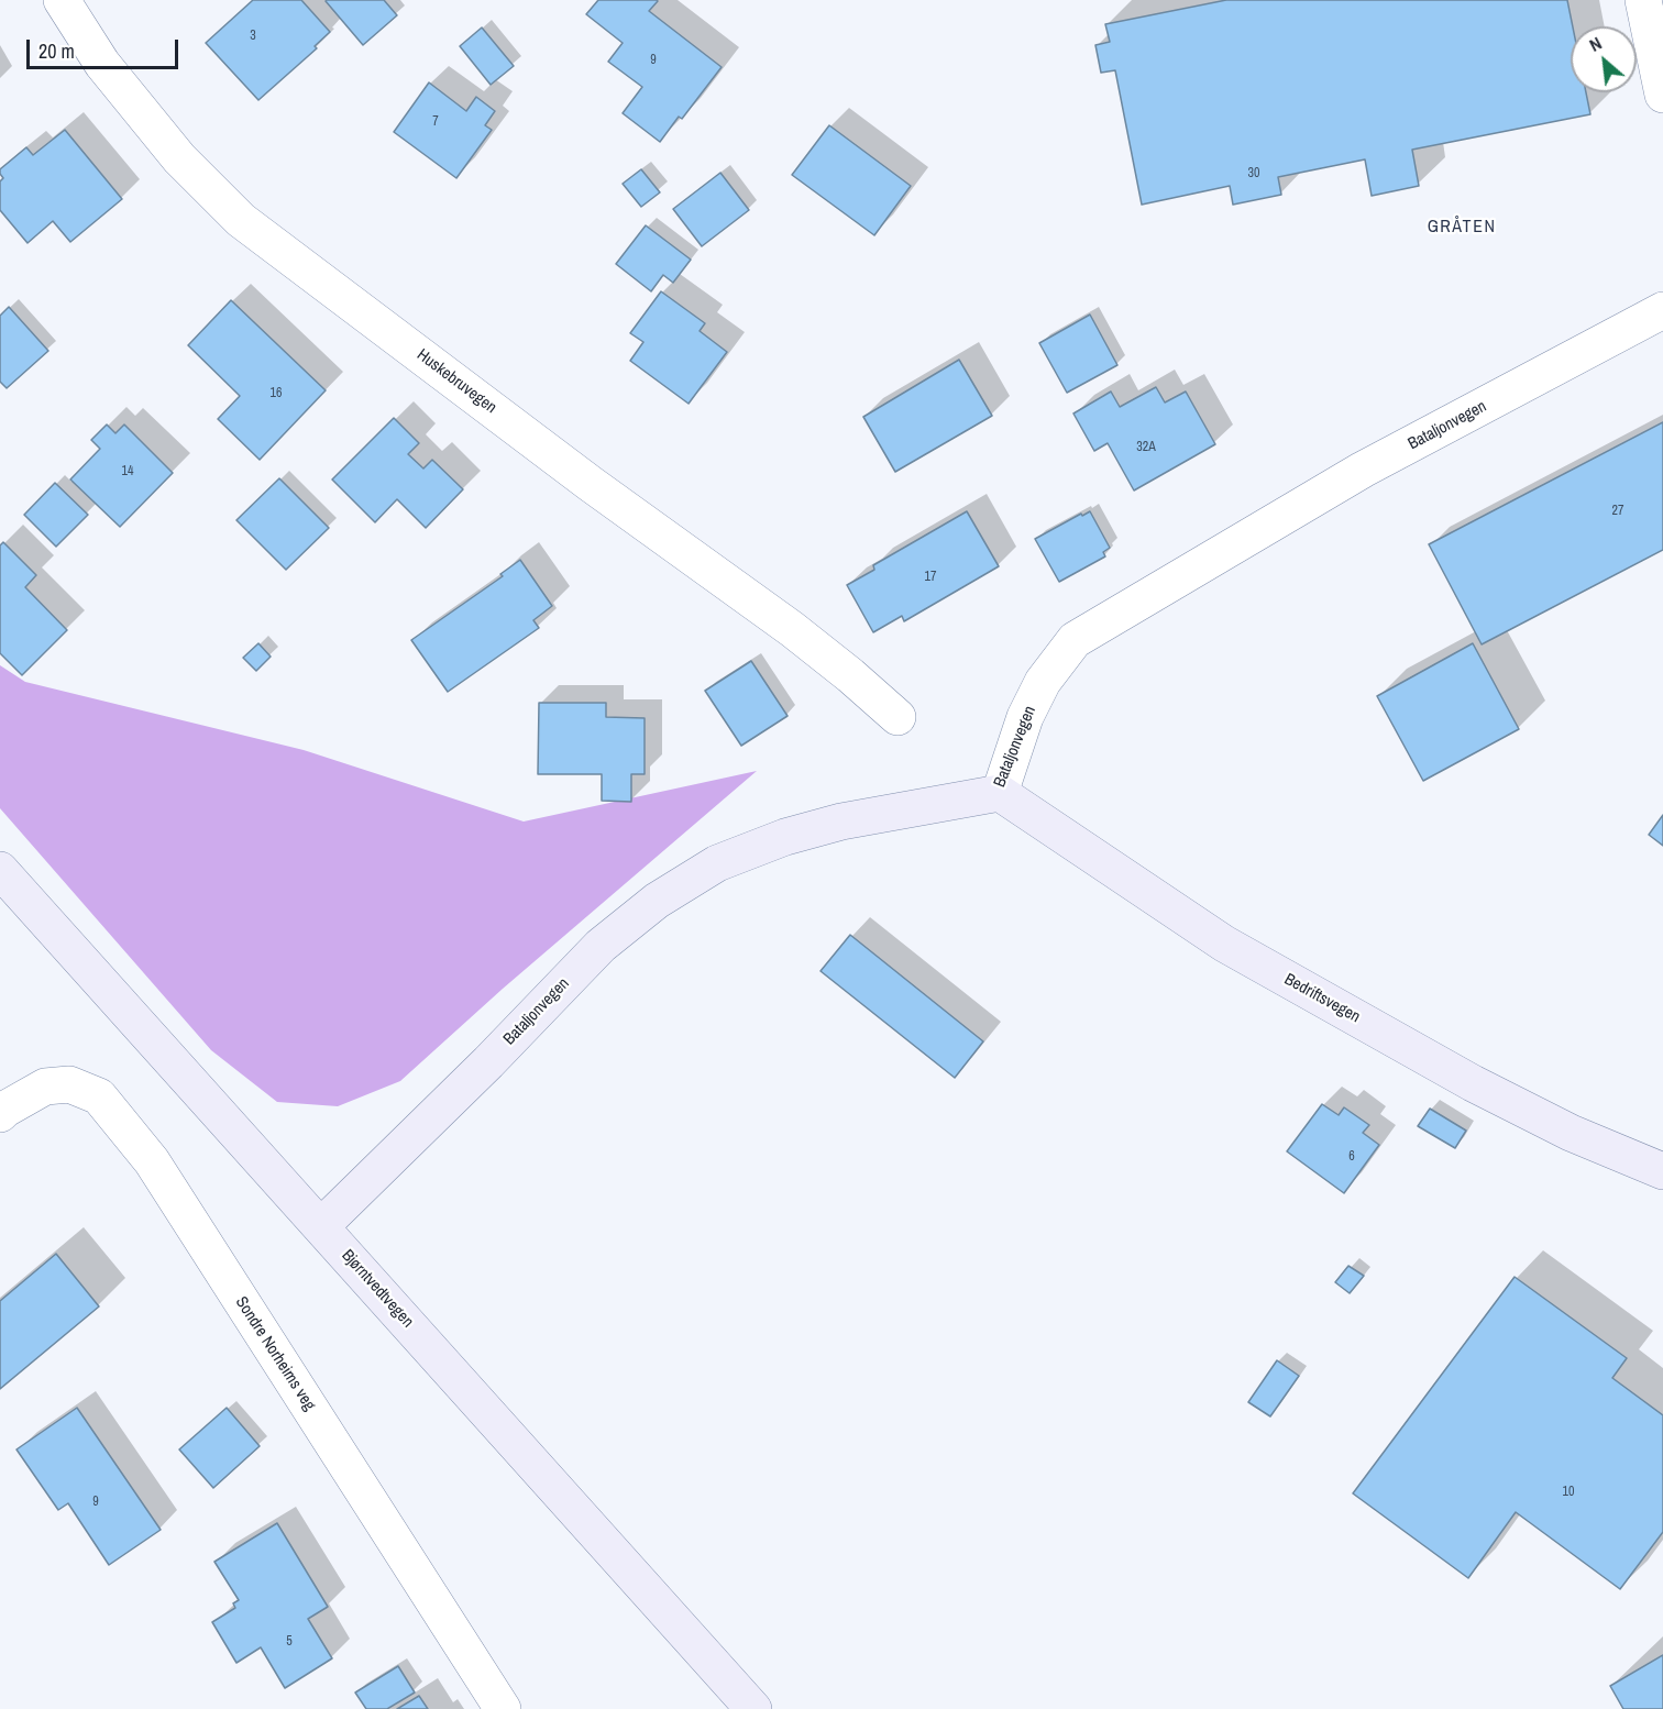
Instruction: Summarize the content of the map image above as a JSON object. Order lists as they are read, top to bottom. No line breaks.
{"streets":{"street":["Huskebruvegen","Bataljonvegen","Bedriftsvegen","Bjørntvedtvegen","Sondre Norheims veg"]},"crossings":[["Bataljonvegen","Bedriftsvegen"],["Bataljonvegen","Bjørntvedtvegen"]],"districts":["GRÅTEN"],"house_numbers":["3","9","7","30","16","32A","14","27","17","6","10","9","5"],"scale_bar":"20 m","north":"top left"}
